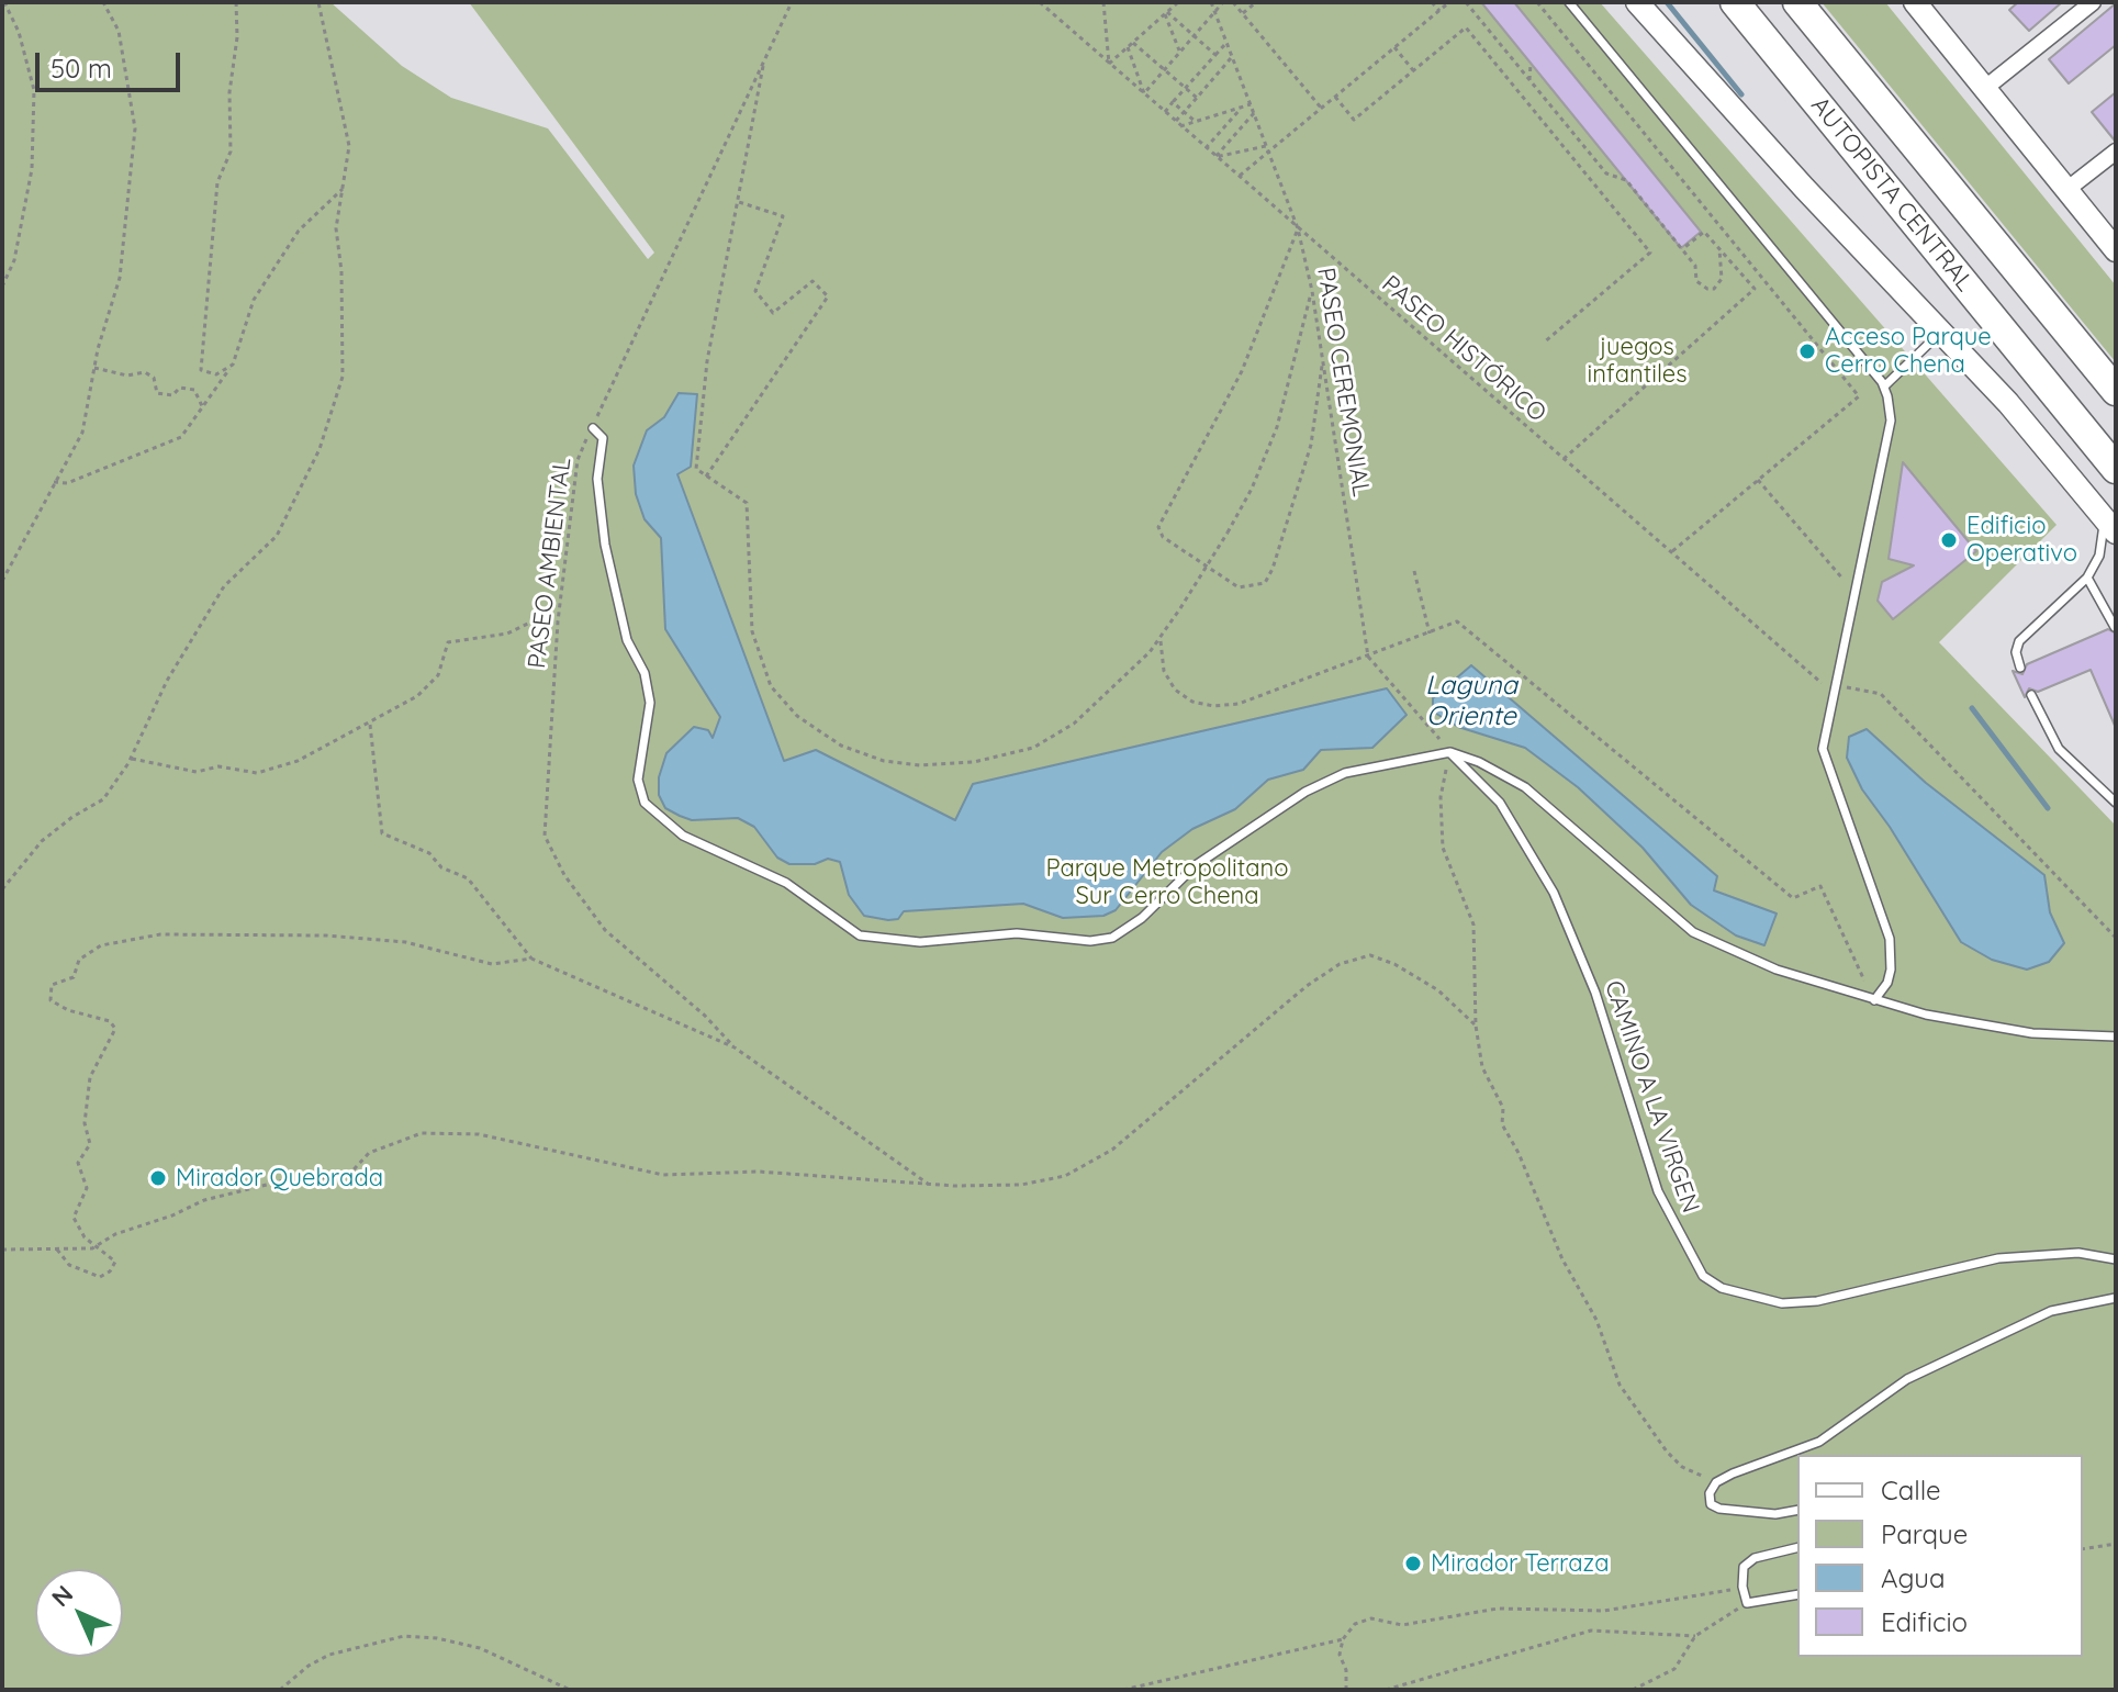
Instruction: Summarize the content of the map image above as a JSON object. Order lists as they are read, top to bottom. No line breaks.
{"streets":{"highway":["AUTOPISTA CENTRAL"],"lane":["CAMINO A LA VIRGEN"],"path":["PASEO HISTÓRICO","PASEO CEREMONIAL","PASEO AMBIENTAL"]},"crossings":[["PASEO HISTÓRICO","PASEO CEREMONIAL"]],"water":["Laguna Oriente"],"parks":["juegos infantiles","Parque Metropolitano Sur Cerro Chena"],"places":["Acceso Parque Cerro Chena","Edificio Operativo","Mirador Quebrada","Mirador Terraza"],"legend":["Calle","Parque","Agua","Edificio"],"scale_bar":"50 m","north":"top left"}
